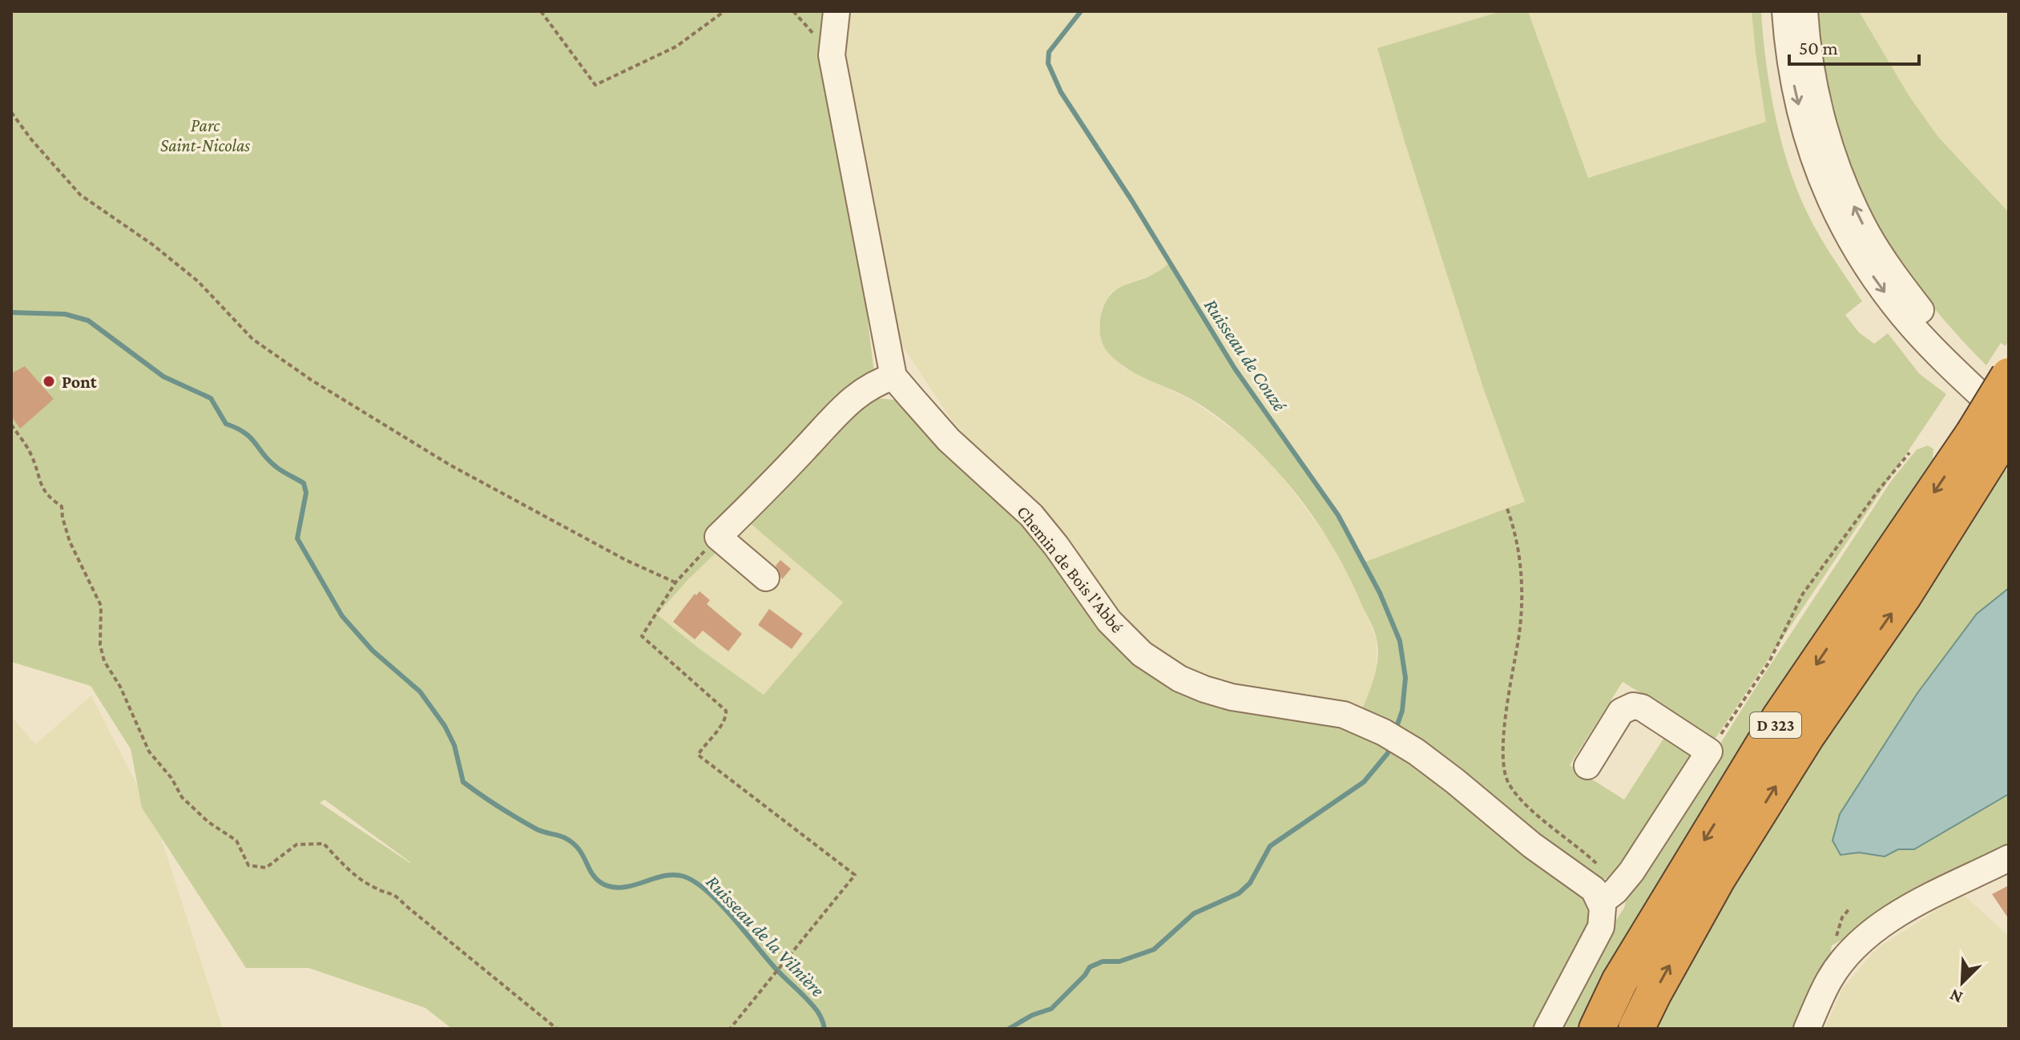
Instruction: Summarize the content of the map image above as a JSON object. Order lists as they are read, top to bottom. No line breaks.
{"streets":{"highway":["D 323"],"street":["Chemin de Bois l'Abbé"]},"water":["Ruisseau de Couzé","Ruisseau de la Vilnière"],"parks":["Parc Saint-Nicolas"],"places":["Pont"],"scale_bar":"50 m","north":"bottom left"}
